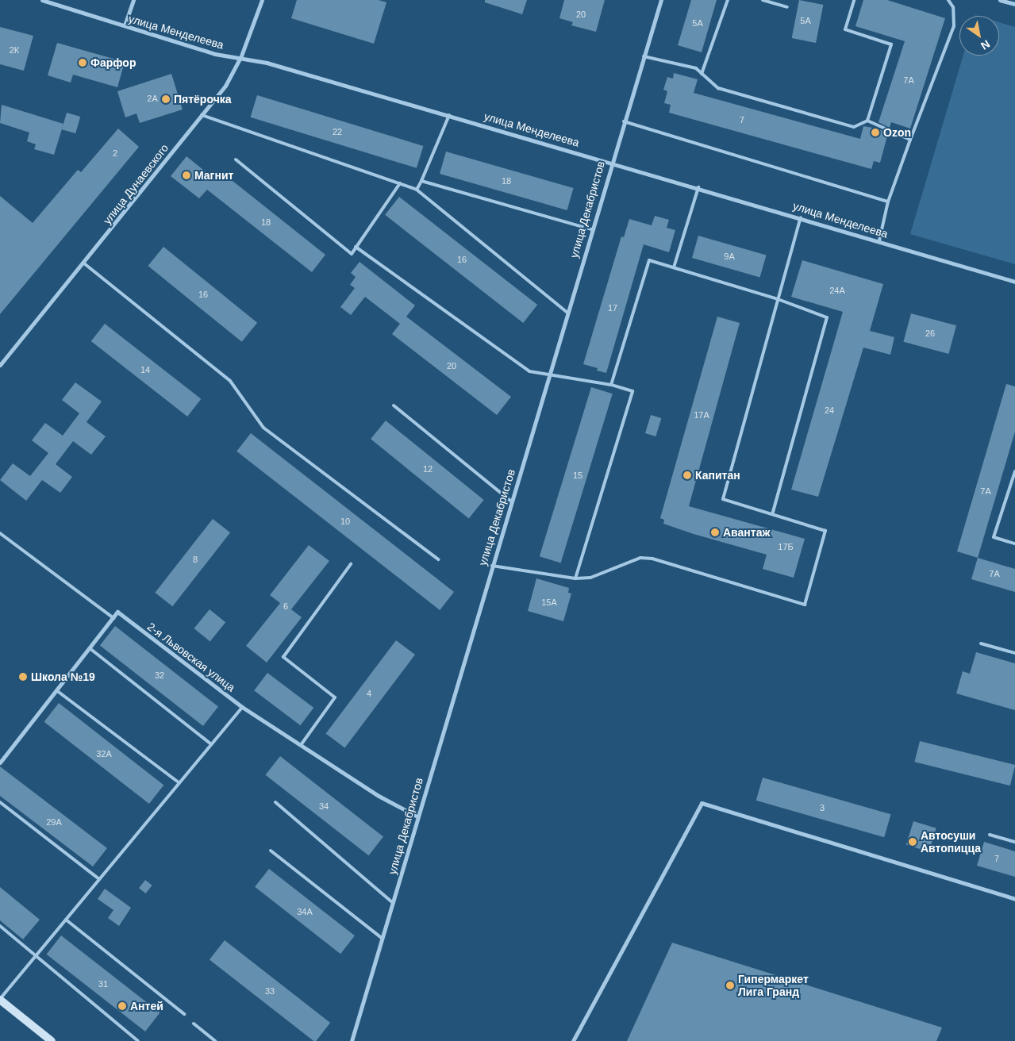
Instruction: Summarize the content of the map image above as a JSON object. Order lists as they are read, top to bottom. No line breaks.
{"streets":{"street":["улица Менделеева","улица Дунаевского","улица Декабристов","2-я Львовская улица"]},"crossings":[["улица Менделеева","улица Дунаевского"],["улица Менделеева","улица Декабристов"],["улица Декабристов","2-я Львовская улица"]],"places":["Фарфор","Пятёрочка","Ozon","Магнит","Капитан","Авантаж","Школа №19","Автосуши Автопицца","Гипермаркет Лига Гранд","Антей"],"house_numbers":["20","5А","5А","2К","7А","2А","7","22","2","18","18","9А","16","24А","16","17","26","20","14","24","17А","12","15","7А","10","17Б","8","7А","15А","6","32","4","32А","34","3","29А","7","34А","31","33"],"north":"bottom right"}
